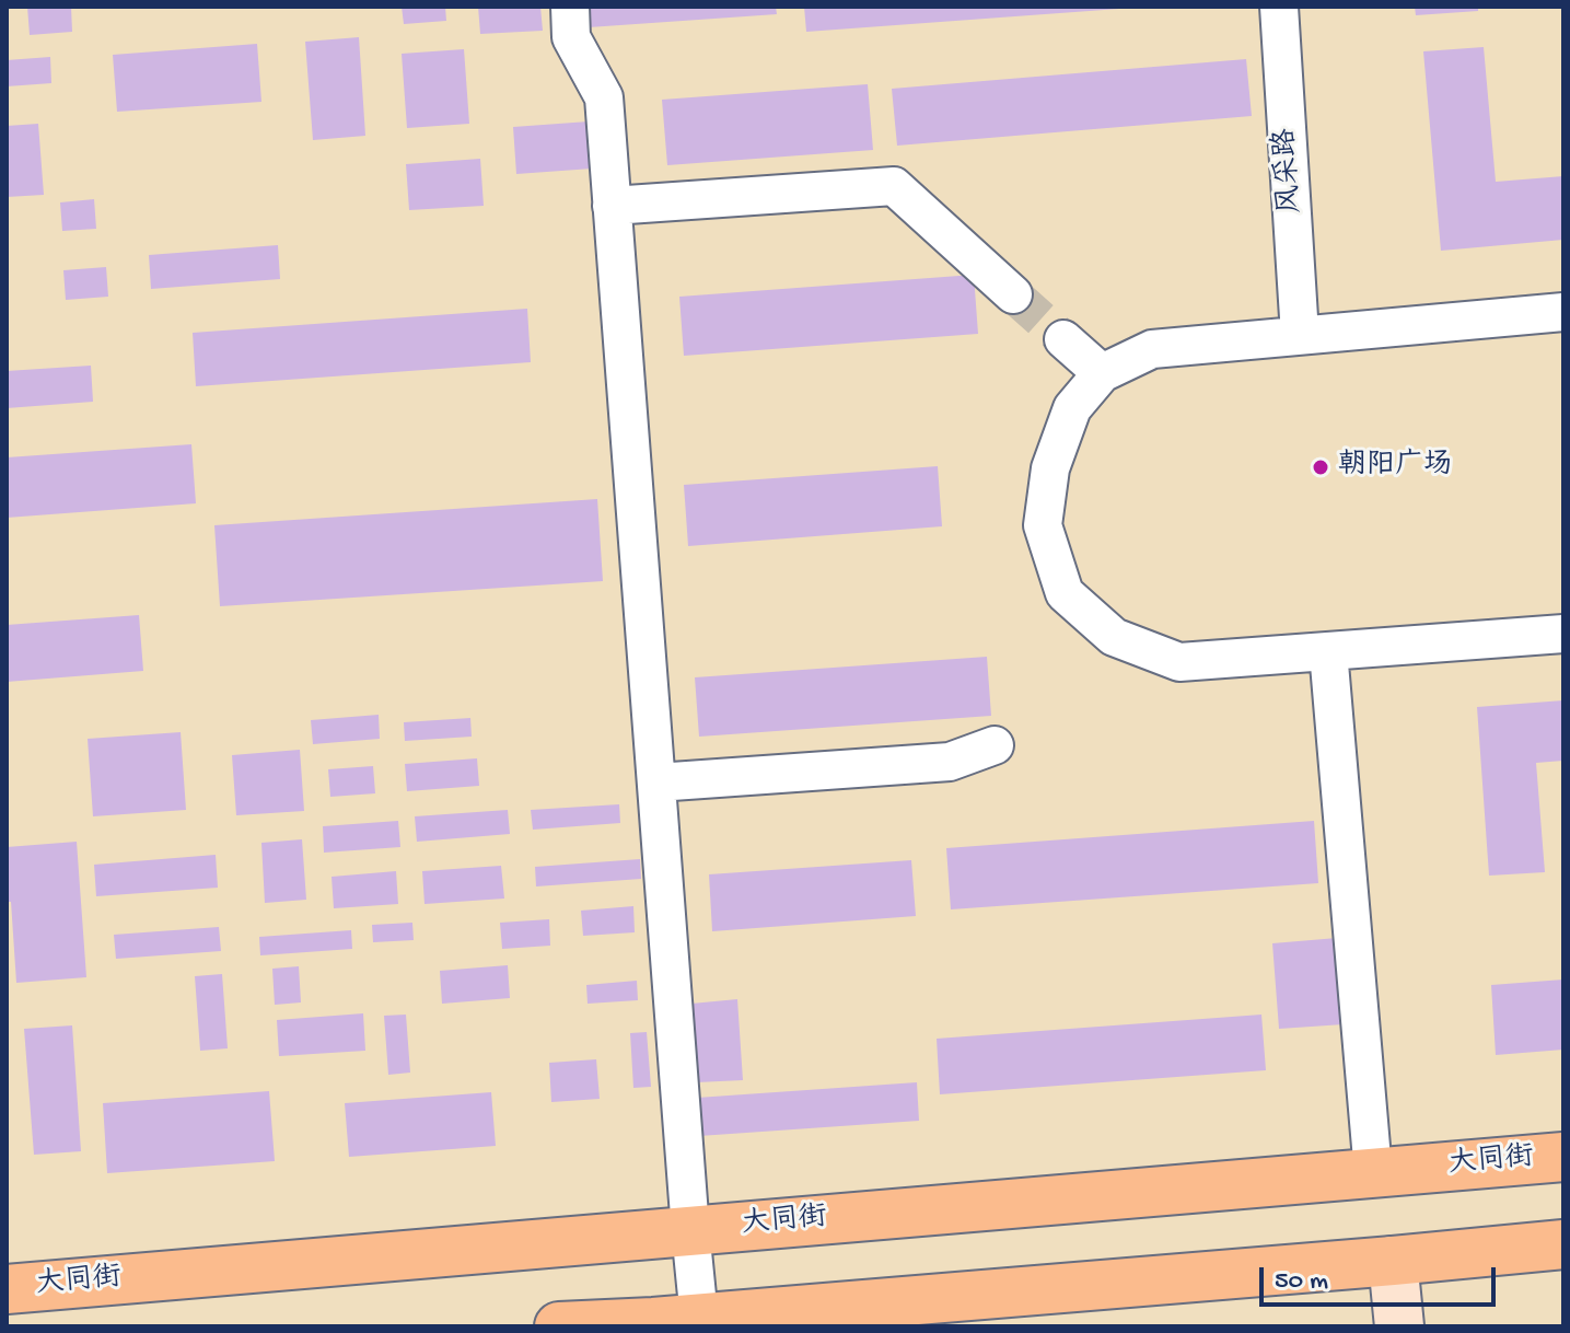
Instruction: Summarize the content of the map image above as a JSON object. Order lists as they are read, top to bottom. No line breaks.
{"streets":{"main road":["大同街"],"street":["风采路"]},"places":["朝阳广场"],"scale_bar":"50 m"}
